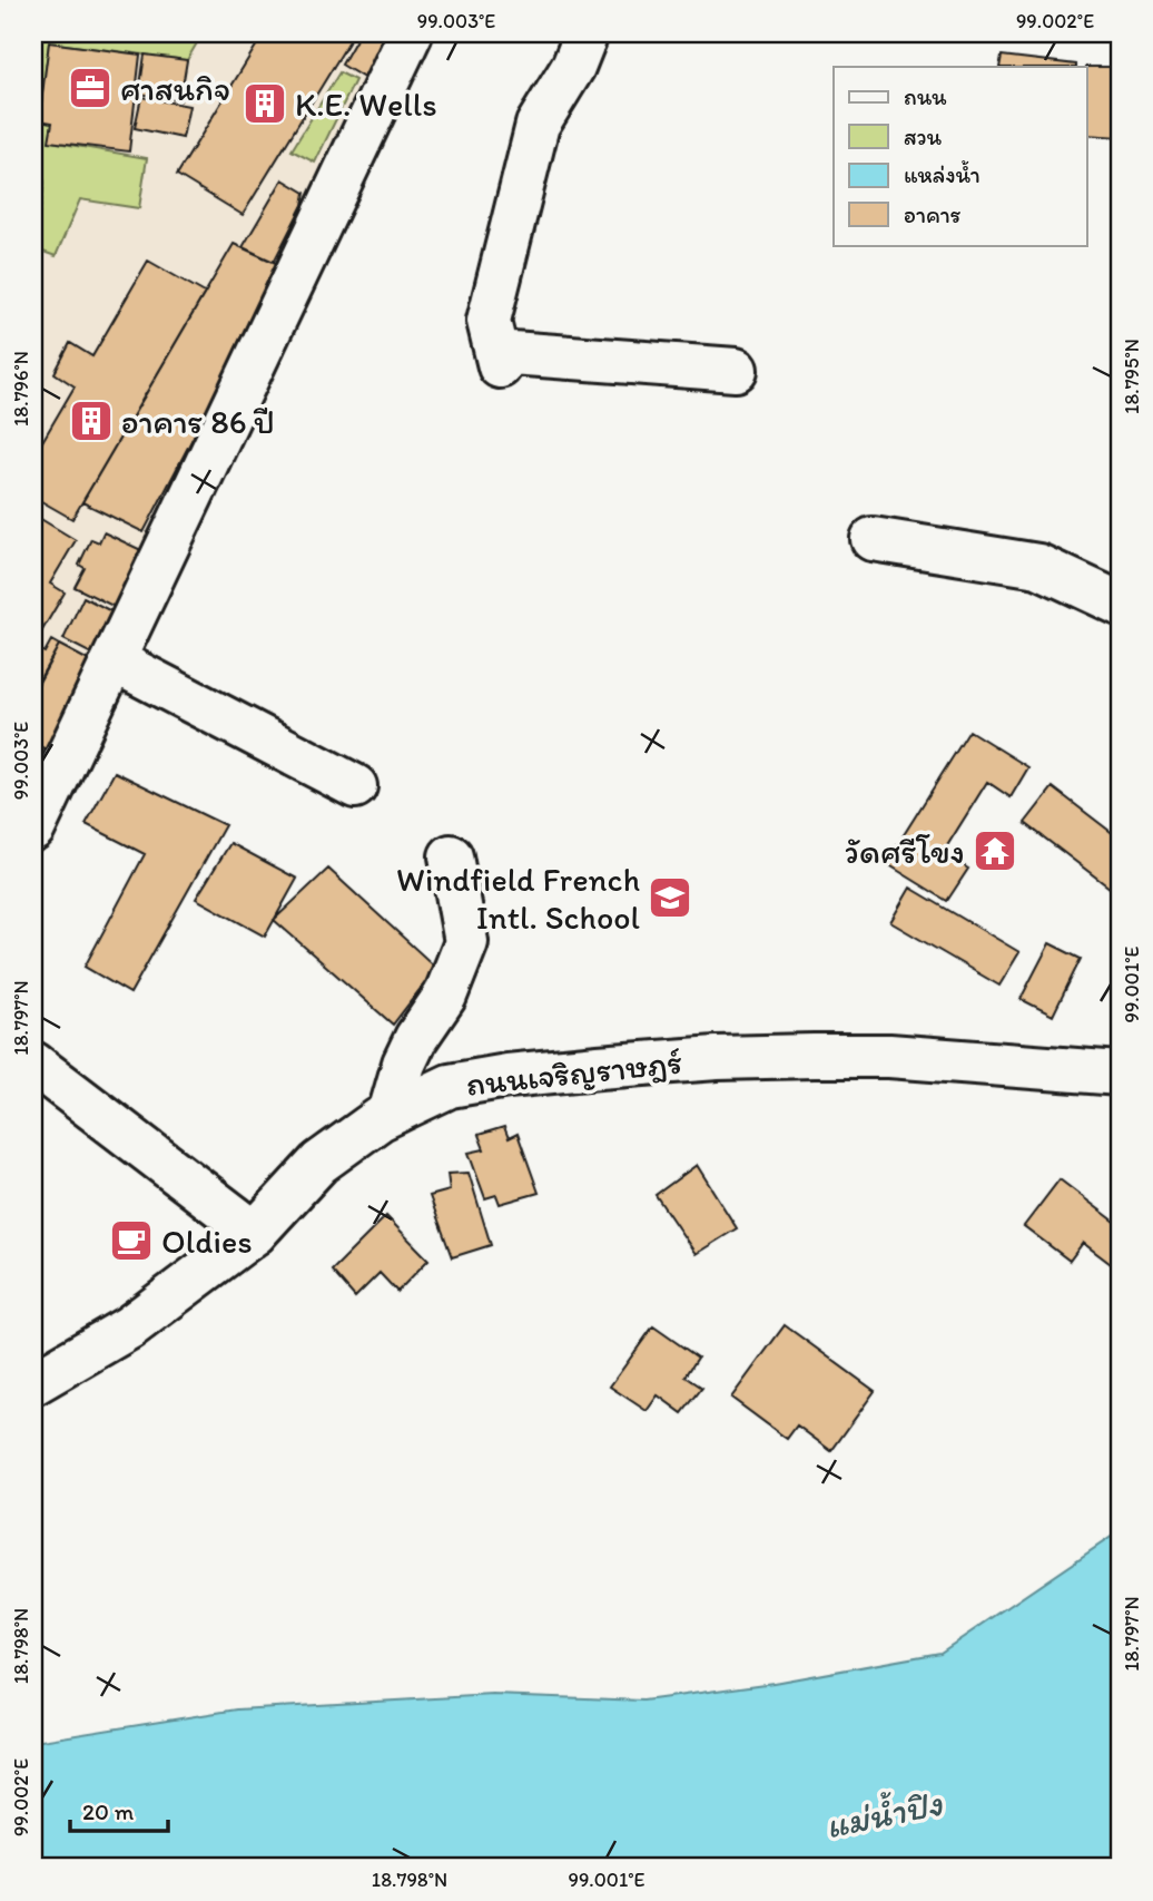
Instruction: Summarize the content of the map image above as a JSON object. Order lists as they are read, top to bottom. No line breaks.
{"streets":{"street":["ถนนเจริญราษฎร์"]},"water":["แม่น้ำปิง"],"places":{"office":["ศาสนกิจ"],"building":["K.E. Wells","อาคาร 86 ปี"],"temple":["วัดศรีโขง"],"school or university":["Windfield French Intl. School"],"cafe":["Oldies"]},"legend":["ถนน","สวน","แหล่งน้ำ","อาคาร"],"scale_bar":"20 m","coordinates":["99.003°E","99.002°E","18.795°N","18.796°N","99.001°E","18.797°N","18.798°N"]}
